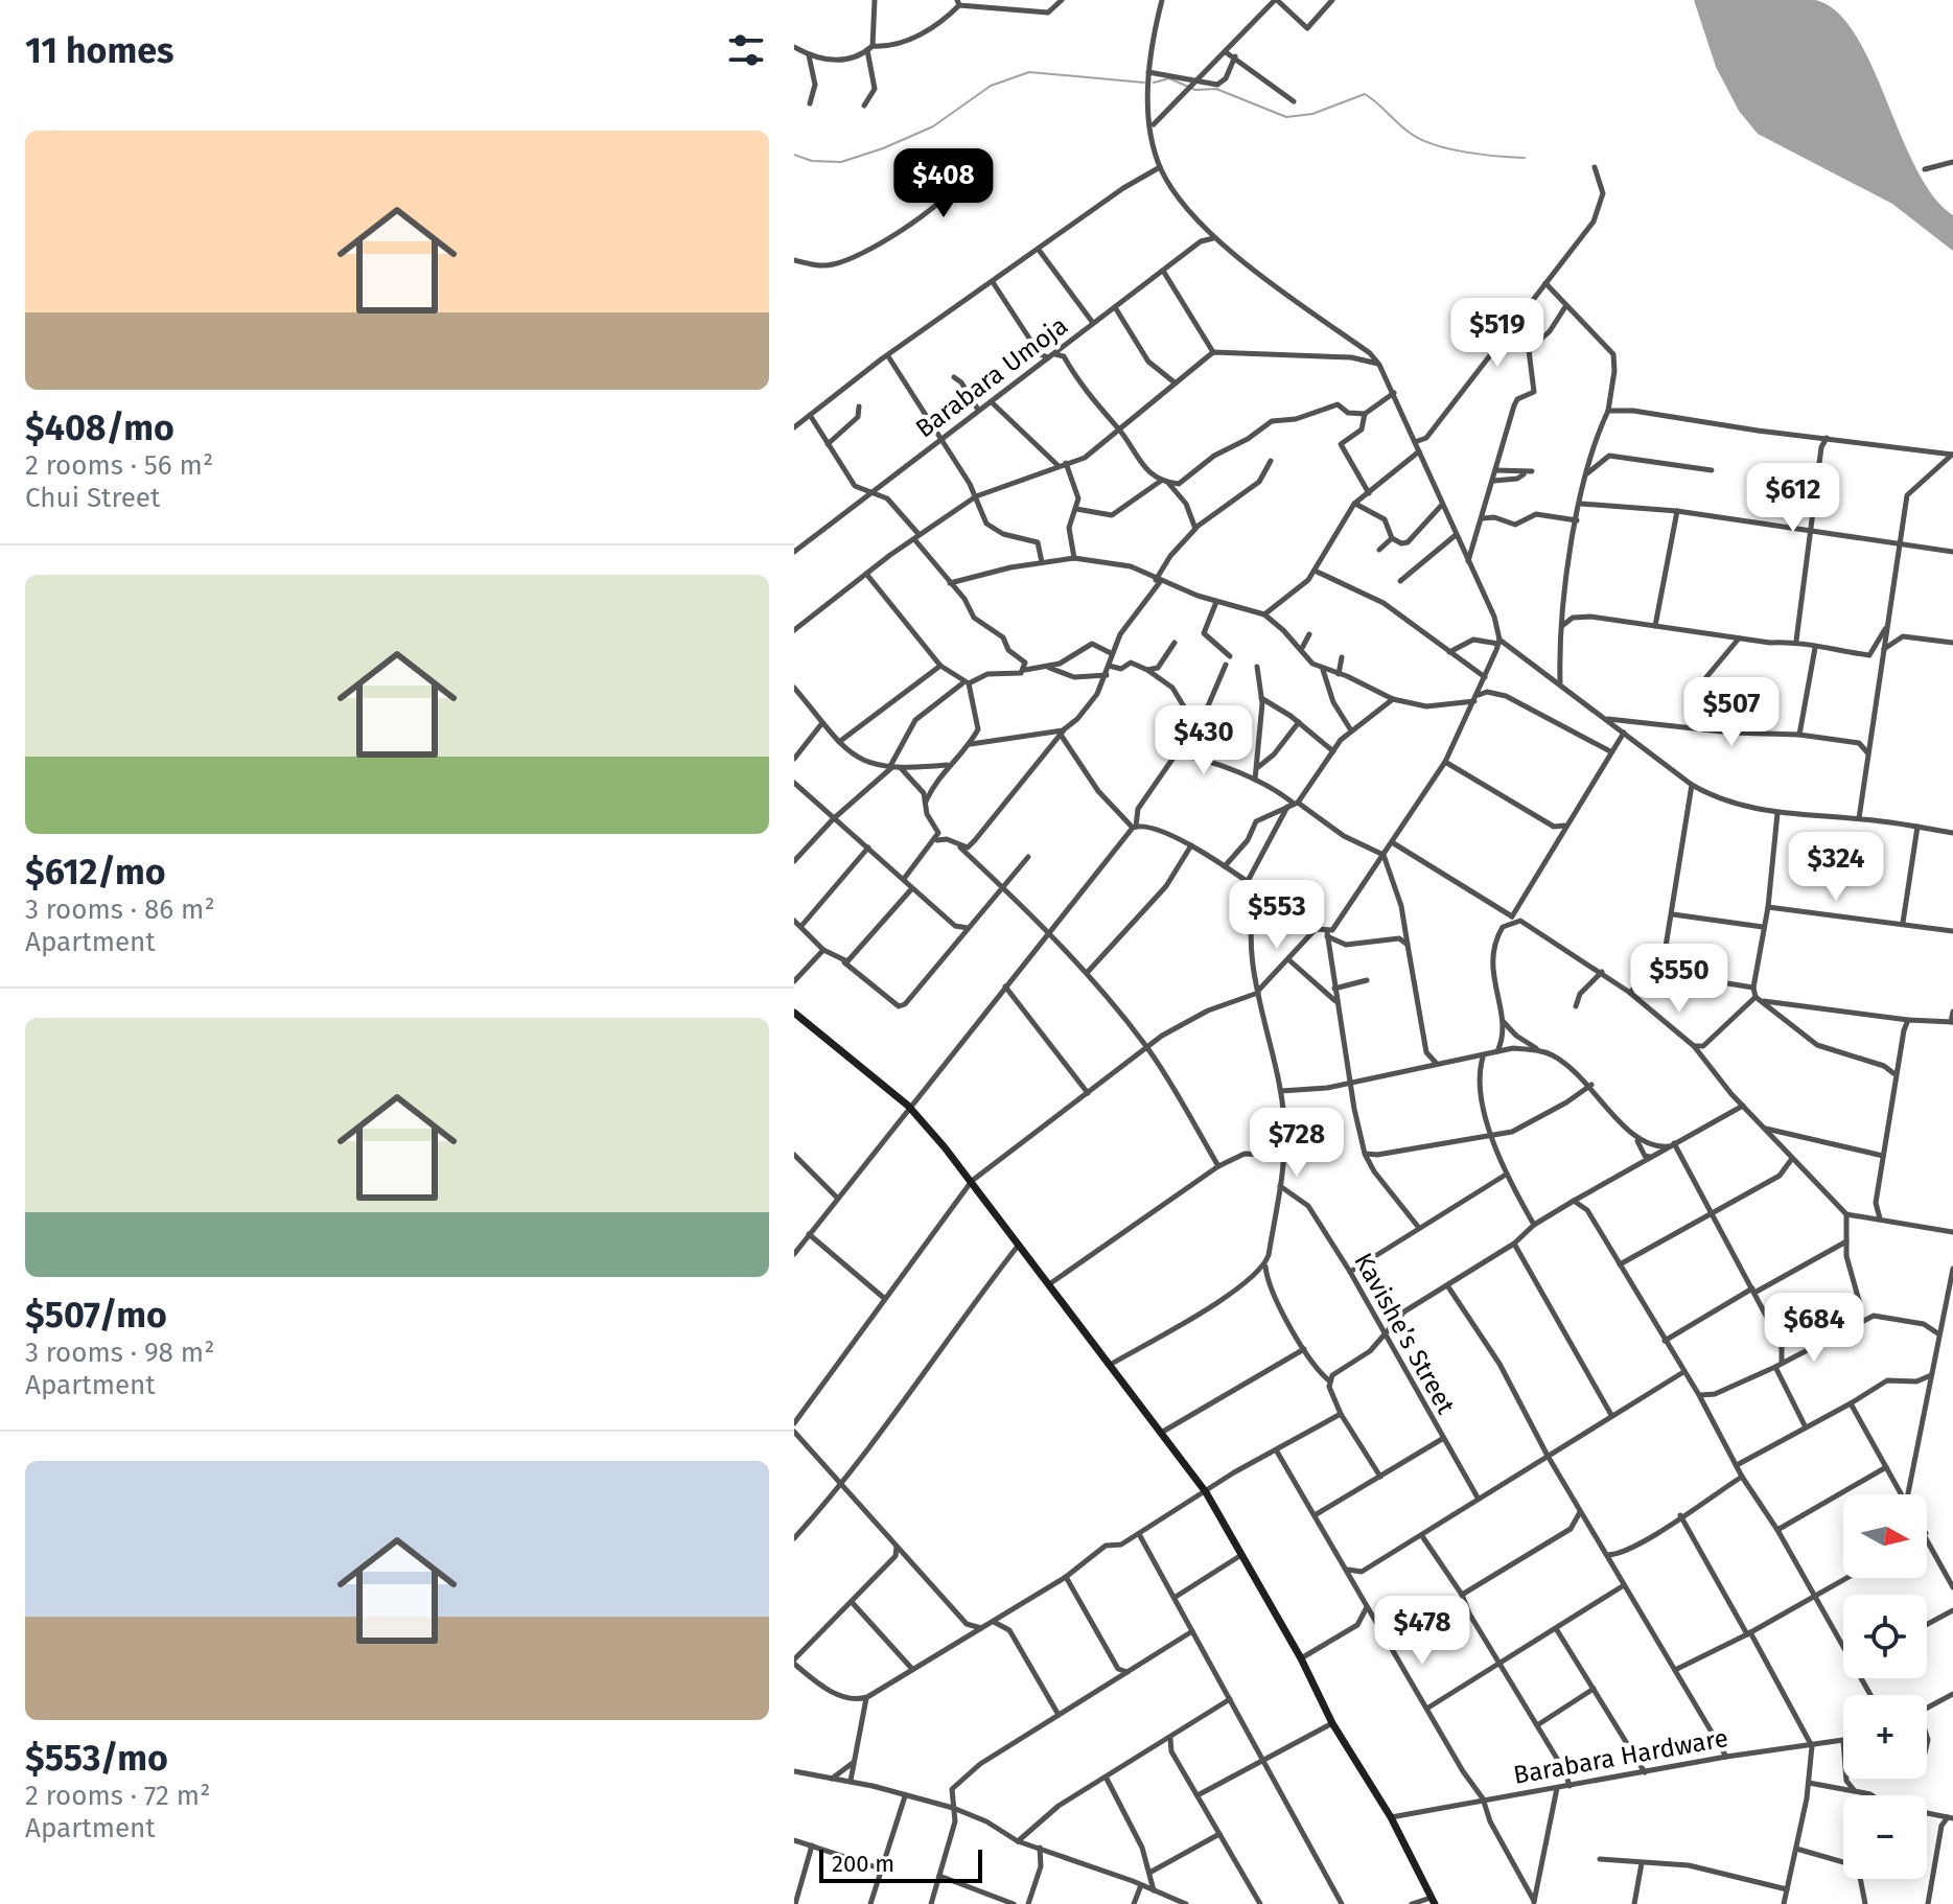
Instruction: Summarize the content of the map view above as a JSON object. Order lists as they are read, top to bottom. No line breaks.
{"streets":{"street":["Barabara Umoja","Kavishe’s Street","Barabara Hardware"]},"scale_bar":"200 m","north":"right","page":{"heading":"11 homes","list":[{"name":"$408/mo","note":"2 rooms · 56 m² · Chui Street"},{"name":"$612/mo","note":"3 rooms · 86 m² · Apartment"},{"name":"$507/mo","note":"3 rooms · 98 m² · Apartment"},{"name":"$553/mo","note":"2 rooms · 72 m² · Apartment"}],"price":["$408","$519","$612","$507","$430","$324","$553","$550","$728","$684","$478"],"map_buttons":["+","−"],"scale":"200 m"}}
